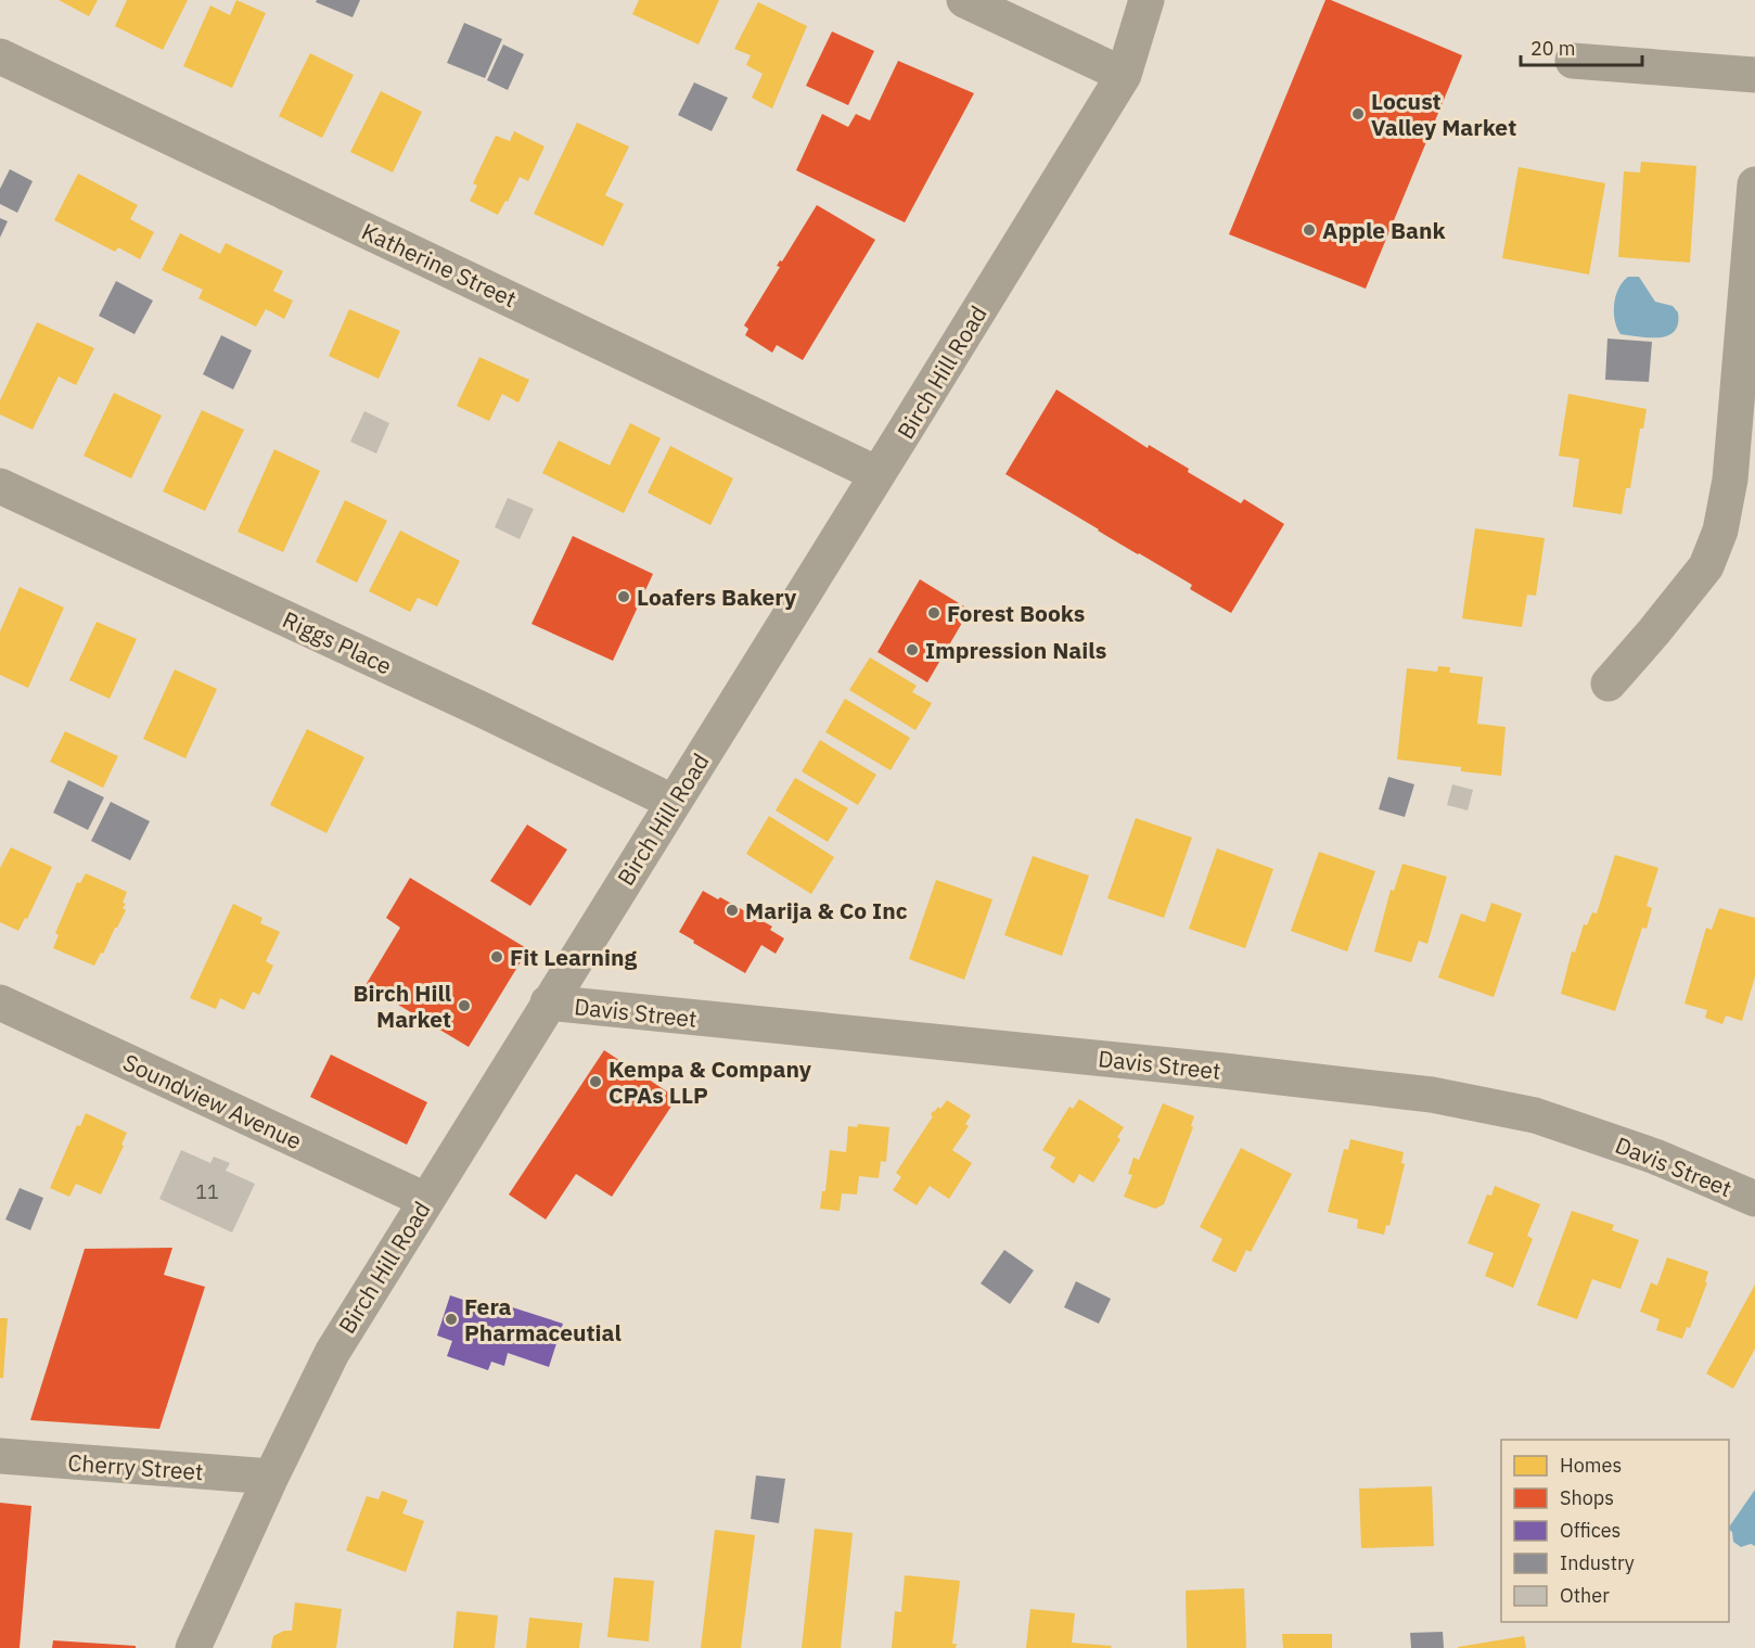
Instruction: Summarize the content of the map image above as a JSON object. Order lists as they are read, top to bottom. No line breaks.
{"streets":{"street":["Katherine Street","Birch Hill Road","Riggs Place","Davis Street","Soundview Avenue","Cherry Street"]},"crossings":[["Katherine Street","Birch Hill Road"],["Birch Hill Road","Riggs Place"],["Birch Hill Road","Davis Street"],["Birch Hill Road","Soundview Avenue"],["Birch Hill Road","Cherry Street"]],"places":["Locust Valley Market","Apple Bank","Loafers Bakery","Forest Books","Impression Nails","Marija & Co Inc","Fit Learning","Birch Hill Market","Kempa & Company CPAs LLP","Fera Pharmaceutial"],"house_numbers":["11"],"legend":["Homes","Shops","Offices","Industry","Other"],"scale_bar":"20 m"}
